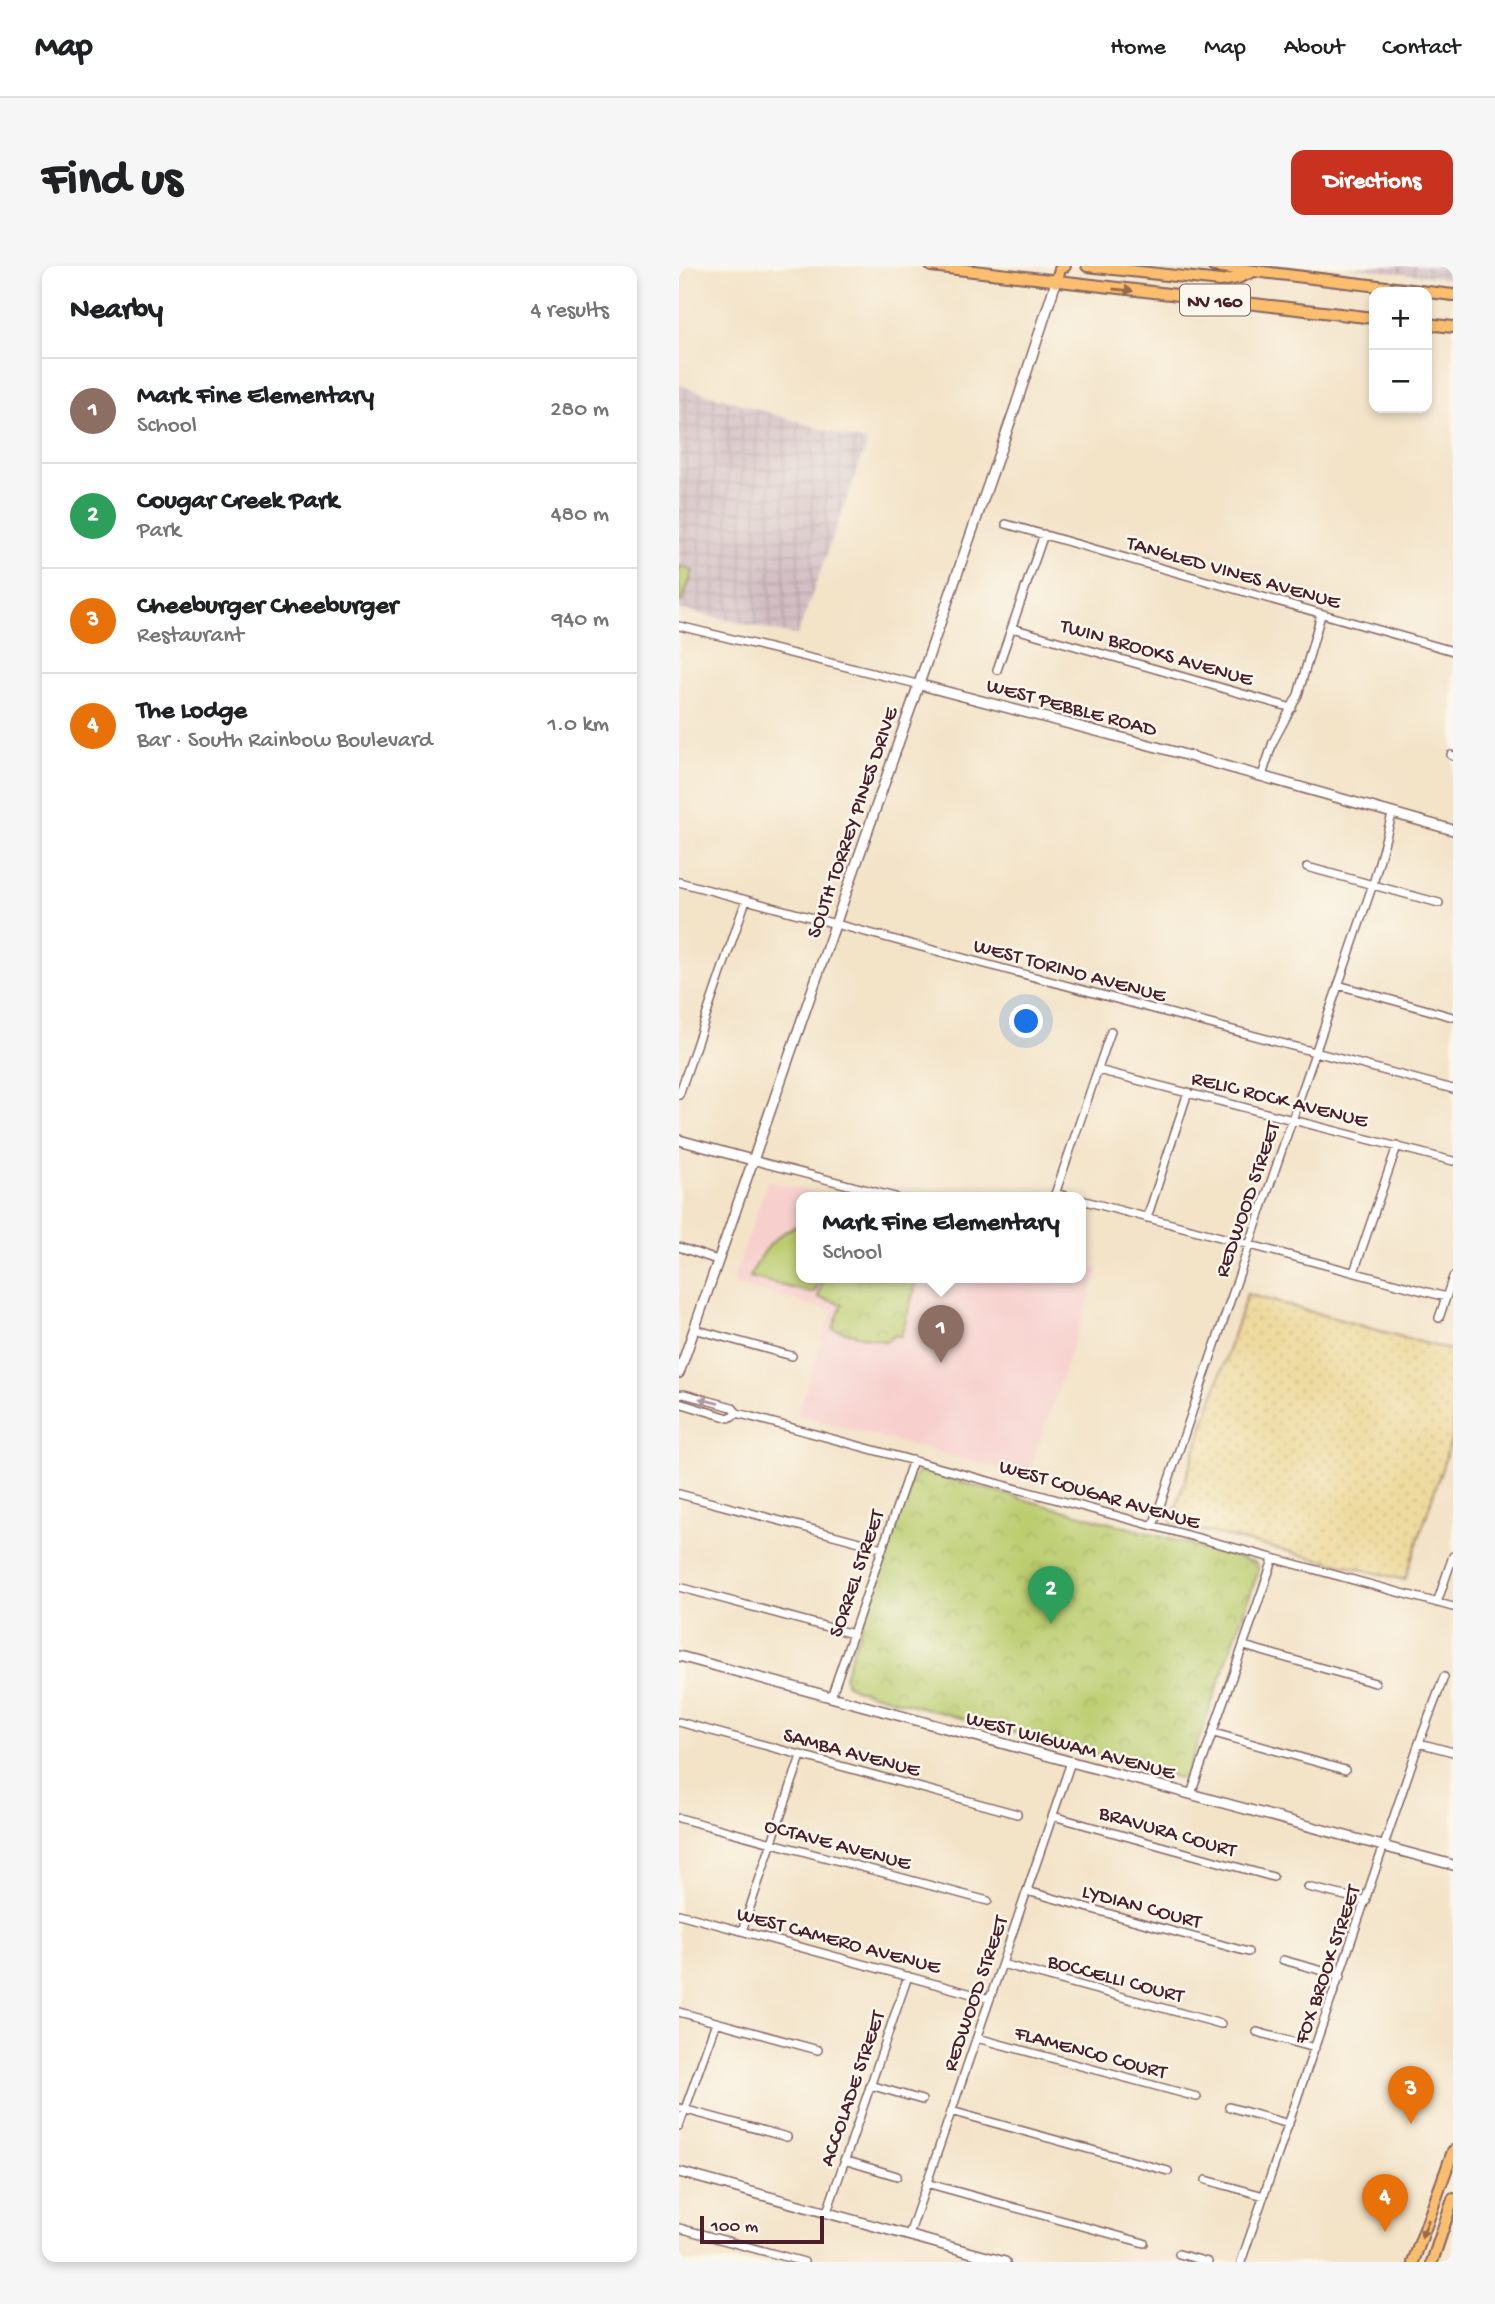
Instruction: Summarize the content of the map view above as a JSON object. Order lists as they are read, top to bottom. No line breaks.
{"streets":{"main road":["NV 160"],"street":["TANGLED VINES AVENUE","TWIN BROOKS AVENUE","WEST PEBBLE ROAD","SOUTH TORREY PINES DRIVE","WEST TORINO AVENUE","RELIC ROCK AVENUE","REDWOOD STREET","WEST COUGAR AVENUE","SORREL STREET","WEST WIGWAM AVENUE","SAMBA AVENUE","BRAVURA COURT","OCTAVE AVENUE","LYDIAN COURT","WEST CAMERO AVENUE","FOX BROOK STREET","BOCCELLI COURT","FLAMENCO COURT","ACCOLADE STREET"]},"crossings":[["NV 160","SOUTH TORREY PINES DRIVE"],["WEST PEBBLE ROAD","SOUTH TORREY PINES DRIVE"],["WEST PEBBLE ROAD","REDWOOD STREET"],["SOUTH TORREY PINES DRIVE","WEST TORINO AVENUE"],["WEST TORINO AVENUE","REDWOOD STREET"],["RELIC ROCK AVENUE","REDWOOD STREET"],["REDWOOD STREET","WEST COUGAR AVENUE"],["REDWOOD STREET","WEST WIGWAM AVENUE"],["REDWOOD STREET","BRAVURA COURT"],["REDWOOD STREET","LYDIAN COURT"],["REDWOOD STREET","WEST CAMERO AVENUE"],["REDWOOD STREET","BOCCELLI COURT"],["REDWOOD STREET","FLAMENCO COURT"],["WEST COUGAR AVENUE","SORREL STREET"],["SORREL STREET","WEST WIGWAM AVENUE"],["WEST WIGWAM AVENUE","FOX BROOK STREET"],["WEST CAMERO AVENUE","ACCOLADE STREET"]],"scale_bar":"100 m","page":{"header":"Map","nav":["Home","Map","About","Contact"],"buttons":"Directions","title":"Find us","heading":["Nearby","4 results"],"map_buttons":["+","−"],"list":[{"mark":"1","name":"Mark Fine Elementary","note":"School","value":"280 m"},{"mark":"2","name":"Cougar Creek Park","note":"Park","value":"480 m"},{"mark":"3","name":"Cheeburger Cheeburger","note":"Restaurant","value":"940 m"},{"mark":"4","name":"The Lodge","note":"Bar · South Rainbow Boulevard","value":"1.0 km"}],"popup":["Mark Fine Elementary","School"],"pins":["1","2","3","4"],"scale":"100 m"}}
